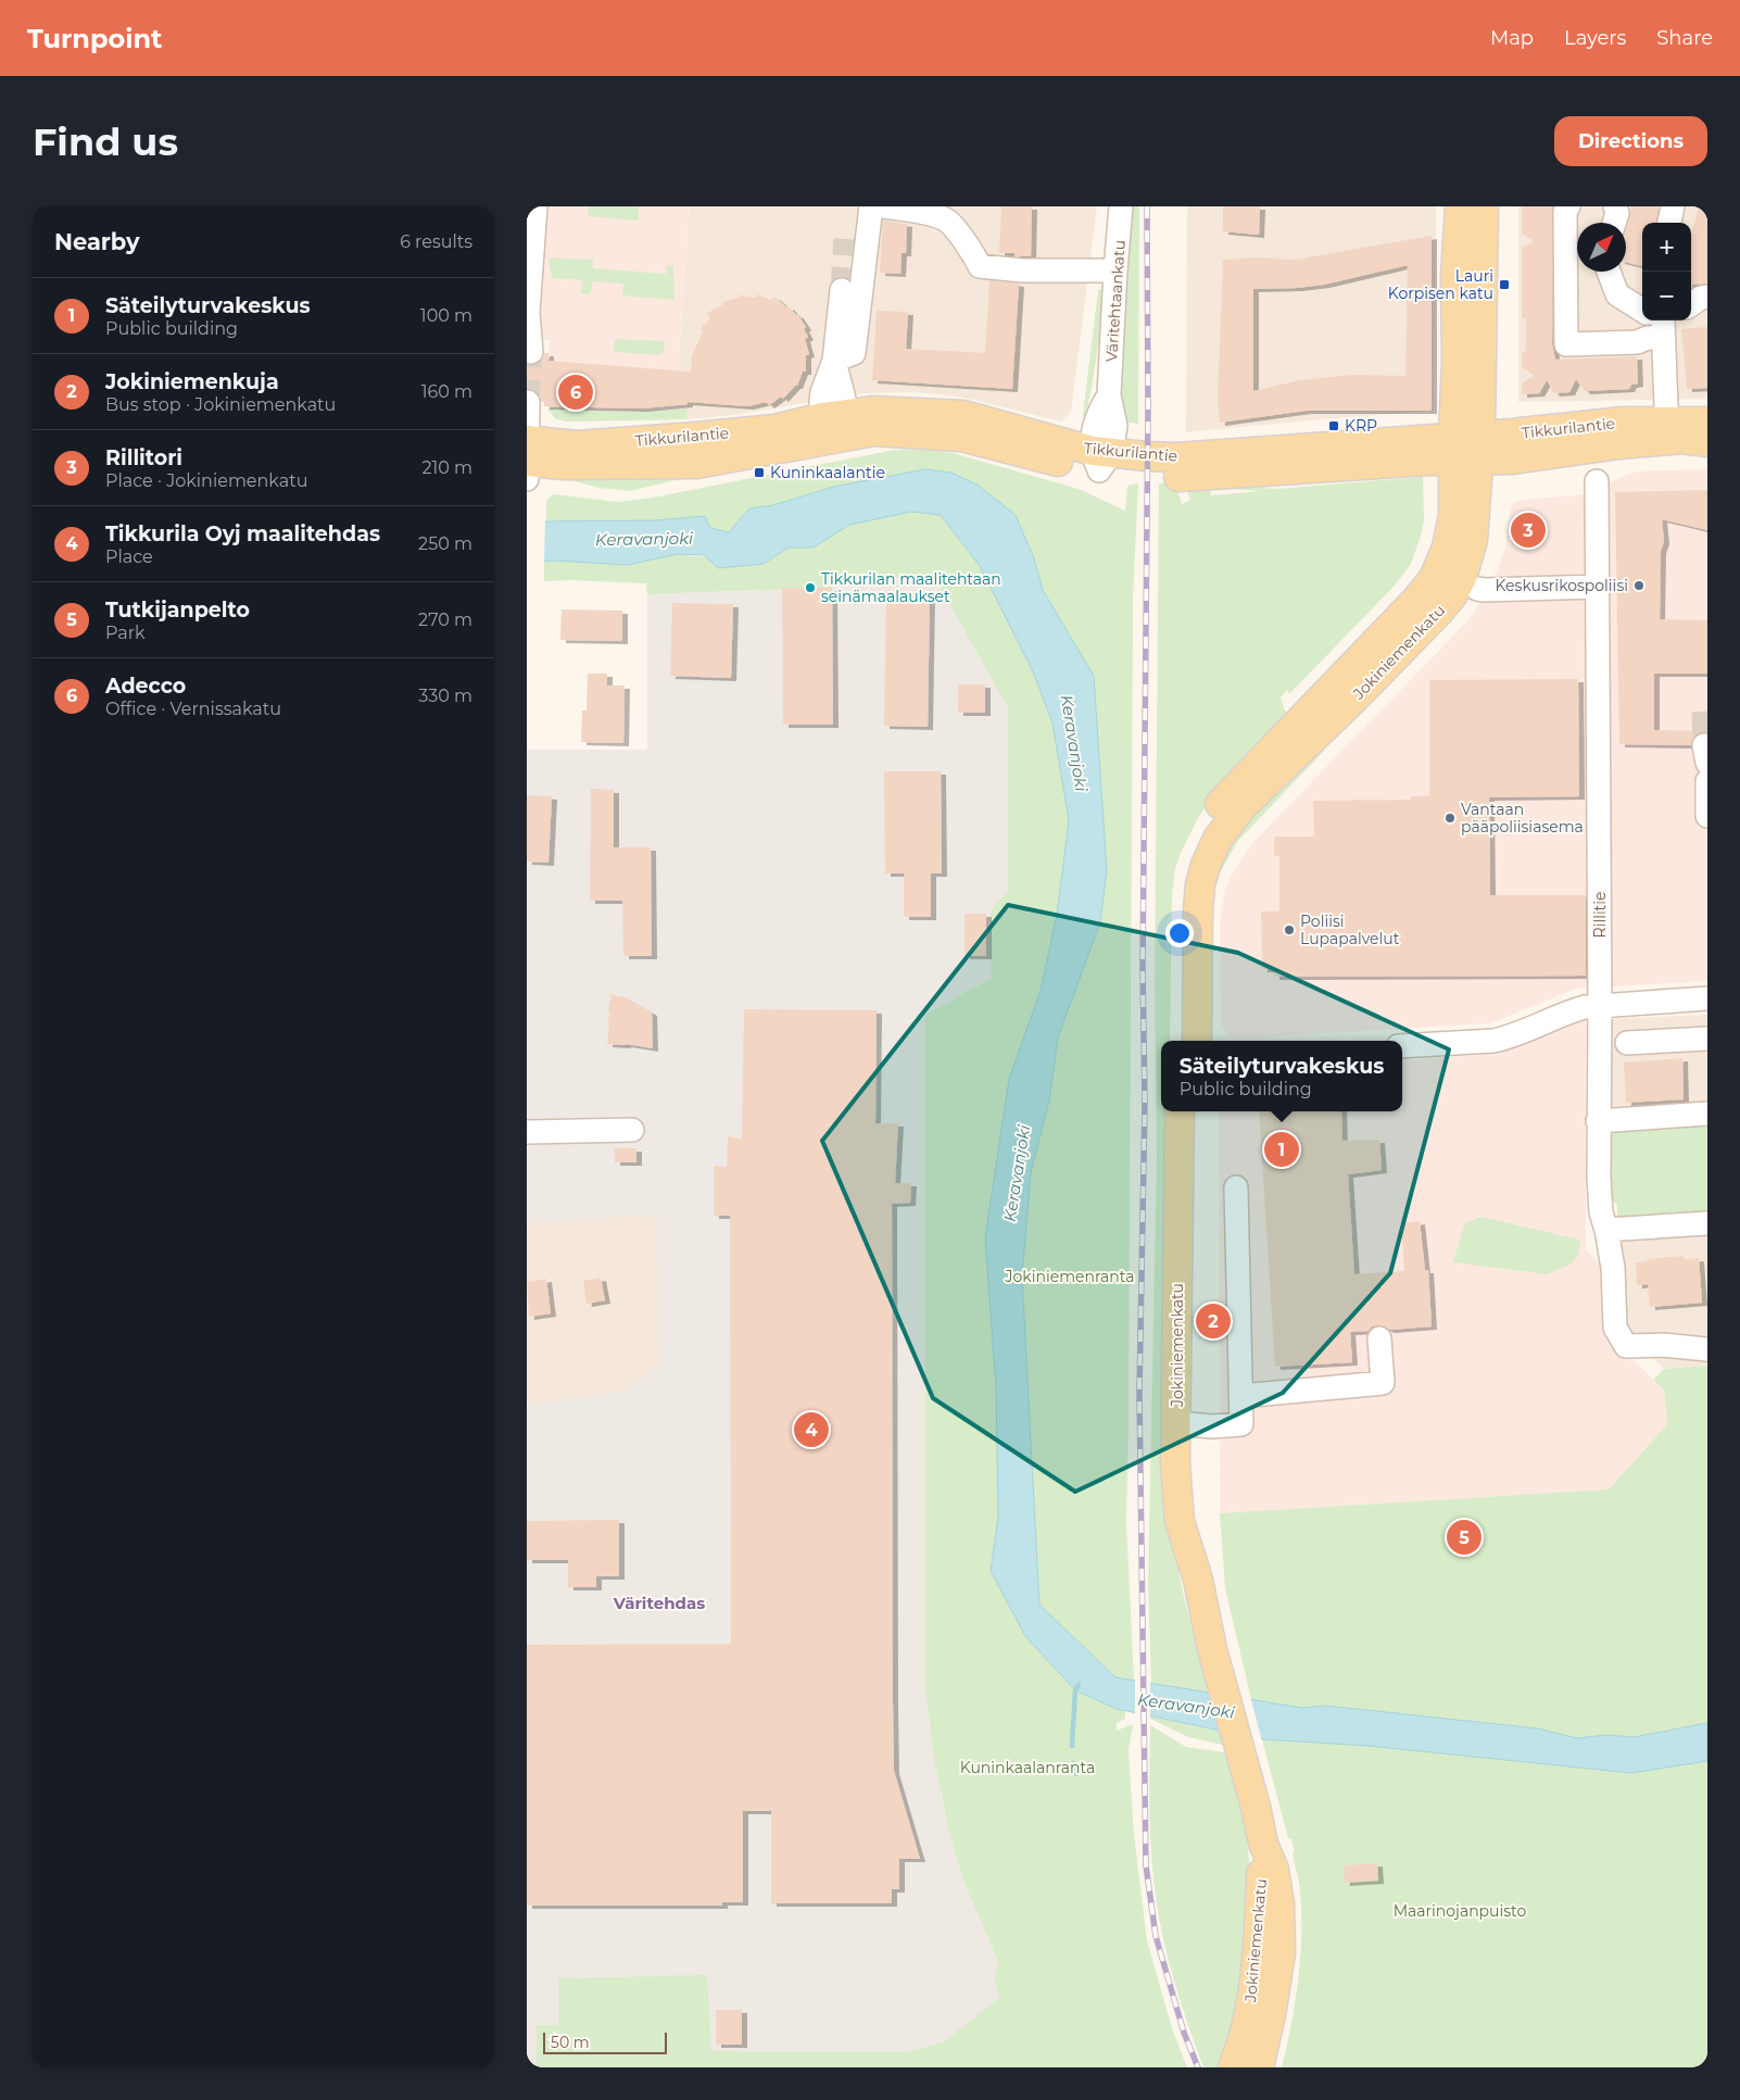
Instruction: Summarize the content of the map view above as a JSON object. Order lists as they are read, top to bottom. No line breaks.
{"streets":{"main road":["Tikkurilantie","Jokiniemenkatu"],"street":["Väritehtaankatu","Rillitie"]},"crossings":[["Väritehtaankatu","Tikkurilantie"],["Tikkurilantie","Jokiniemenkatu"]],"districts":["Väritehdas"],"water":["Keravanjoki"],"parks":["Jokiniemenranta","Kuninkaalanranta","Maarinojanpuisto"],"places":{"transit":["Lauri Korpisen katu","KRP","Kuninkaalantie"],"other":["Keskusrikospoliisi","Tikkurilan maalitehtaan seinämaalaukset","Vantaan pääpoliisiasema","Poliisi Lupapalvelut"]},"scale_bar":"50 m","north":"top right","page":{"header":"Turnpoint","nav":["Map","Layers","Share"],"buttons":"Directions","title":"Find us","heading":["Nearby","6 results"],"map_buttons":["+","−"],"list":[{"mark":"1","name":"Säteilyturvakeskus","note":"Public building","value":"100 m"},{"mark":"2","name":"Jokiniemenkuja","note":"Bus stop · Jokiniemenkatu","value":"160 m"},{"mark":"3","name":"Rillitori","note":"Place · Jokiniemenkatu","value":"210 m"},{"mark":"4","name":"Tikkurila Oyj maalitehdas","note":"Place","value":"250 m"},{"mark":"5","name":"Tutkijanpelto","note":"Park","value":"270 m"},{"mark":"6","name":"Adecco","note":"Office · Vernissakatu","value":"330 m"}],"pins":["6","3","1","2","4","5"],"popup":["Säteilyturvakeskus","Public building"],"scale":"50 m"}}
